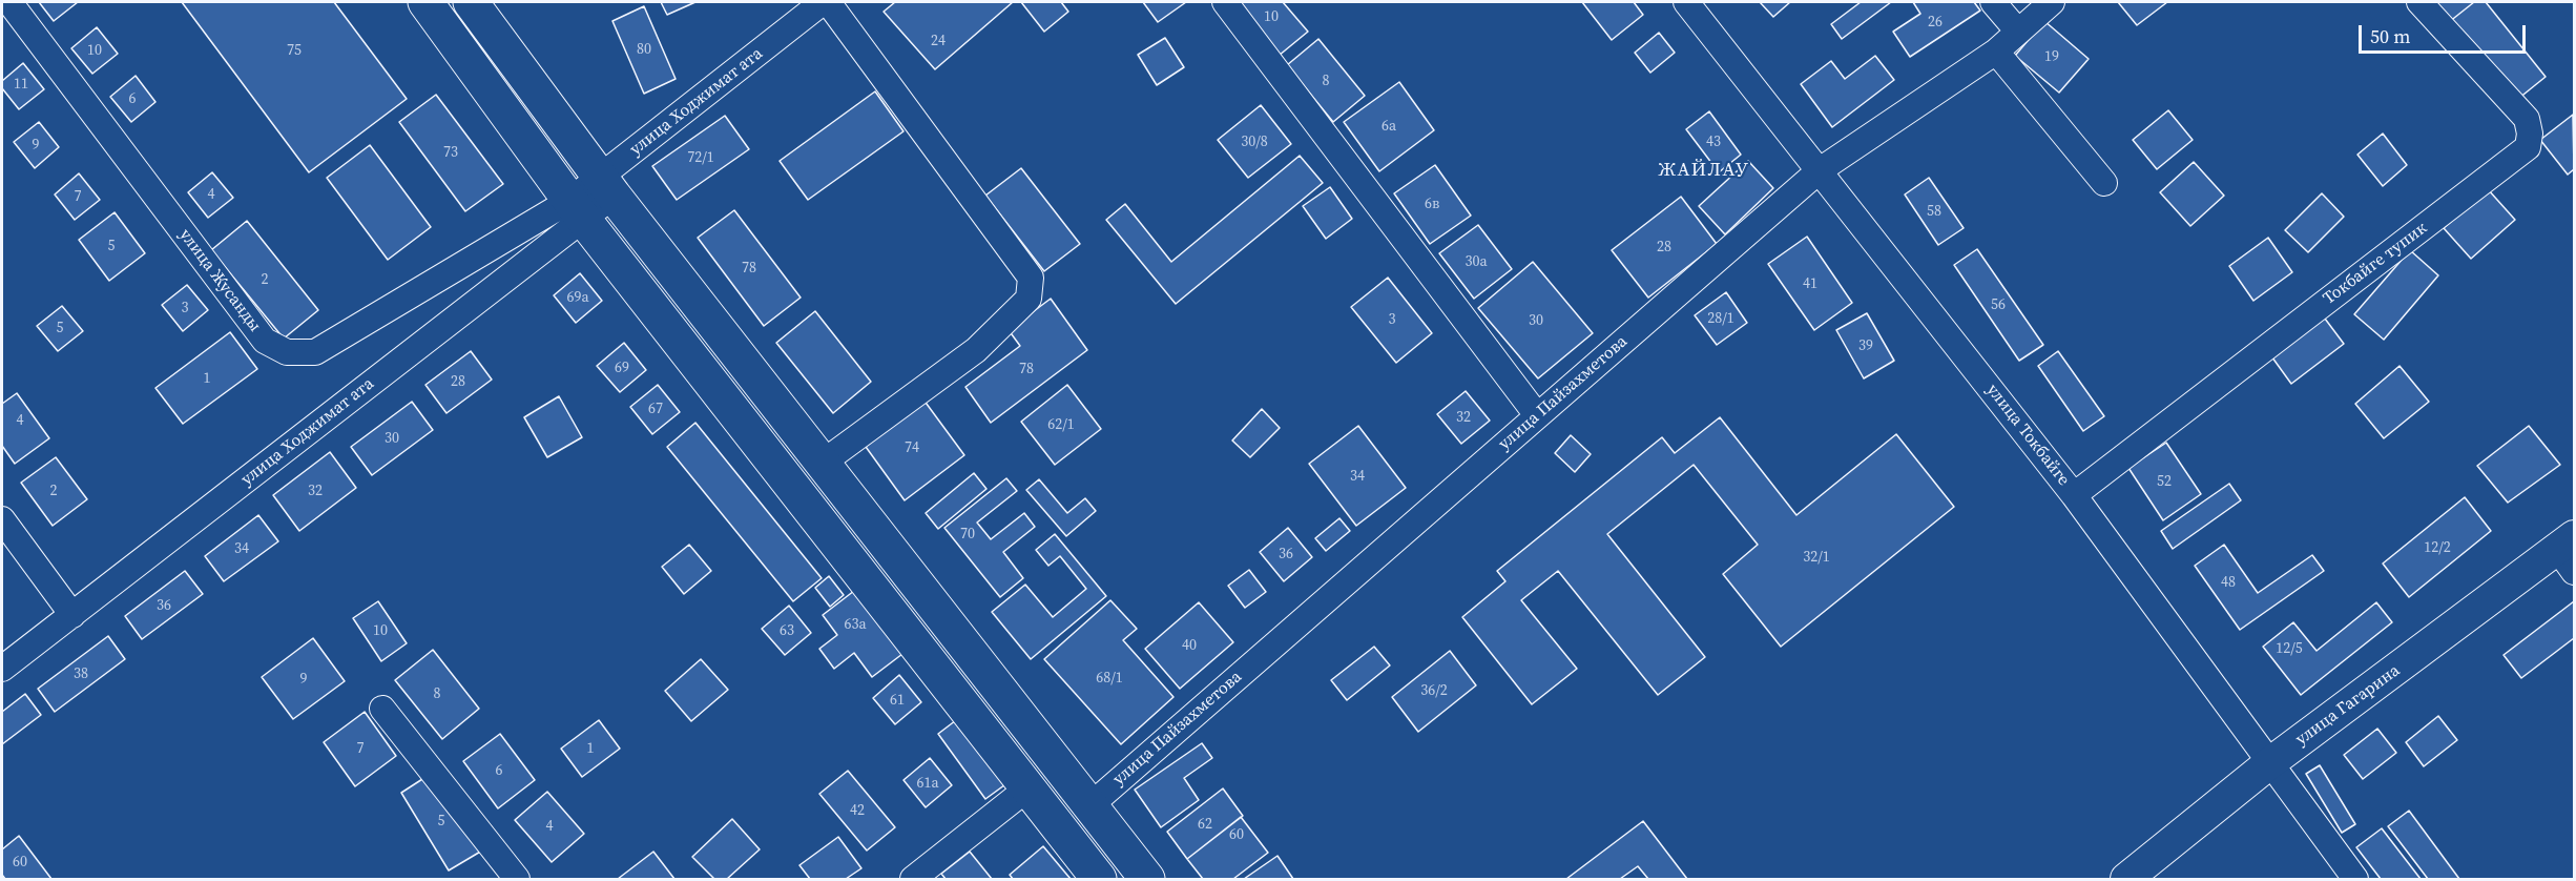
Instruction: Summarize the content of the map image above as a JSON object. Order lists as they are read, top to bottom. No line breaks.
{"streets":{"main road":["улица Гагарина"],"street":["улица Ходжимат ата","Токбайге тупик","улица Жусанды","улица Пайзахметова","улица Токбайге"]},"crossings":[["улица Ходжимат ата","улица Жусанды"],["Токбайге тупик","улица Токбайге"],["улица Пайзахметова","улица Токбайге"],["улица Токбайге","улица Гагарина"]],"districts":["ЖАЙЛАУ"],"house_numbers":["10","26","24","80","10","75","19","8","11","6","6а","30/8","43","9","73","72/1","4","7","6в","58","5","28","30а","78","2","41","69a","56","3","28/1","3","30","5","39","69","78","1","28","67","32","4","62/1","30","74","34","52","2","32","70","12/2","34","36","32/1","48","36","63а","10","63","40","12/5","38","68/1","9","36/2","8","61","7","1","6","61а","42","5","62","4","60","60"],"scale_bar":"50 m"}
